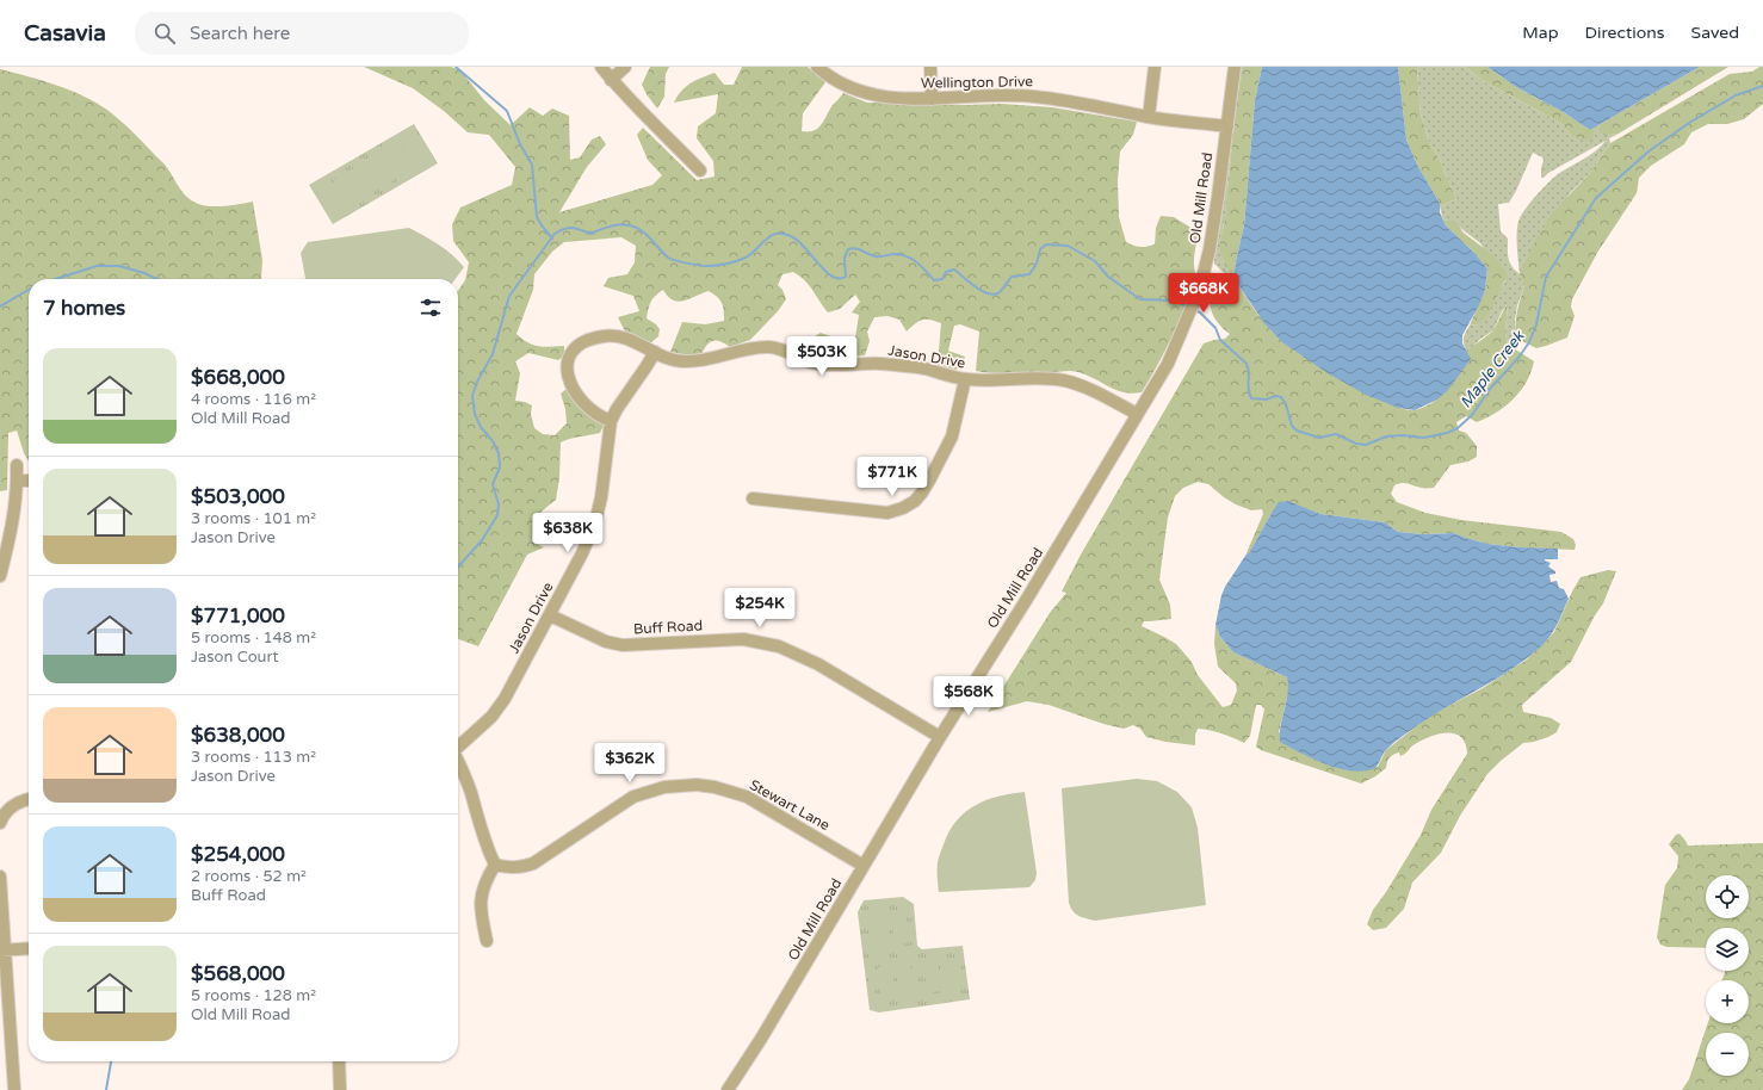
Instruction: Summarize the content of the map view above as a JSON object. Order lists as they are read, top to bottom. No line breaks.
{"streets":{"street":["Wellington Drive","Old Mill Road","Jason Drive","Buff Road","Stewart Lane"]},"crossings":[["Wellington Drive","Old Mill Road"],["Old Mill Road","Jason Drive"],["Old Mill Road","Buff Road"],["Old Mill Road","Stewart Lane"],["Jason Drive","Buff Road"]],"water":["Maple Creek"],"page":{"header":"Casavia","search":"Search here","nav":["Map","Directions","Saved"],"price":["$668K","$503K","$771K","$638K","$254K","$568K","$362K"],"heading":"7 homes","list":[{"name":"$668,000","note":"4 rooms · 116 m² · Old Mill Road"},{"name":"$503,000","note":"3 rooms · 101 m² · Jason Drive"},{"name":"$771,000","note":"5 rooms · 148 m² · Jason Court"},{"name":"$638,000","note":"3 rooms · 113 m² · Jason Drive"},{"name":"$254,000","note":"2 rooms · 52 m² · Buff Road"},{"name":"$568,000","note":"5 rooms · 128 m² · Old Mill Road"}],"map_buttons":["+","−"]}}
